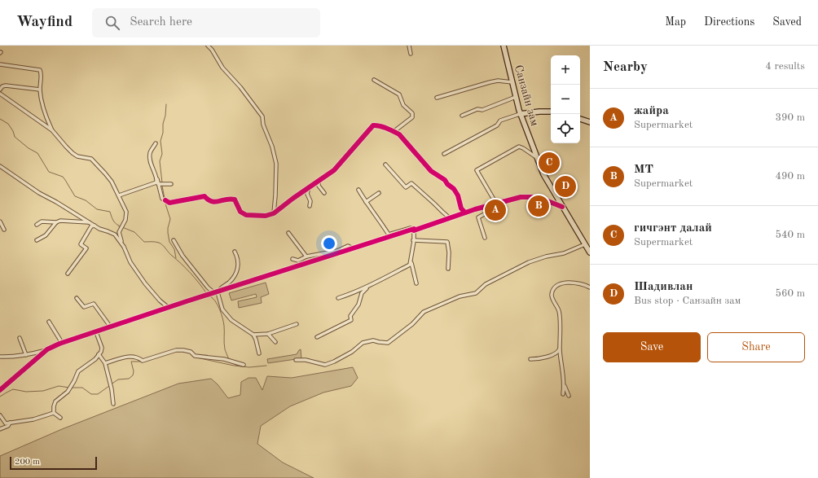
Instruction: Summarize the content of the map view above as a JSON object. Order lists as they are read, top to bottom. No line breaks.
{"streets":{"main road":["Санзайн зам"]},"scale_bar":"200 m","page":{"header":"Wayfind","search":"Search here","nav":["Map","Directions","Saved"],"heading":["Nearby","4 results"],"map_buttons":["+","−"],"list":[{"mark":"A","name":"жайра","note":"Supermarket","value":"390 m"},{"mark":"B","name":"MT","note":"Supermarket","value":"490 m"},{"mark":"C","name":"гичгэнт далай","note":"Supermarket","value":"540 m"},{"mark":"D","name":"Шадивлан","note":"Bus stop · Санзайн зам","value":"560 m"}],"pins":["C","D","B","A"],"buttons":["Save","Share"],"scale":"200 m"}}
